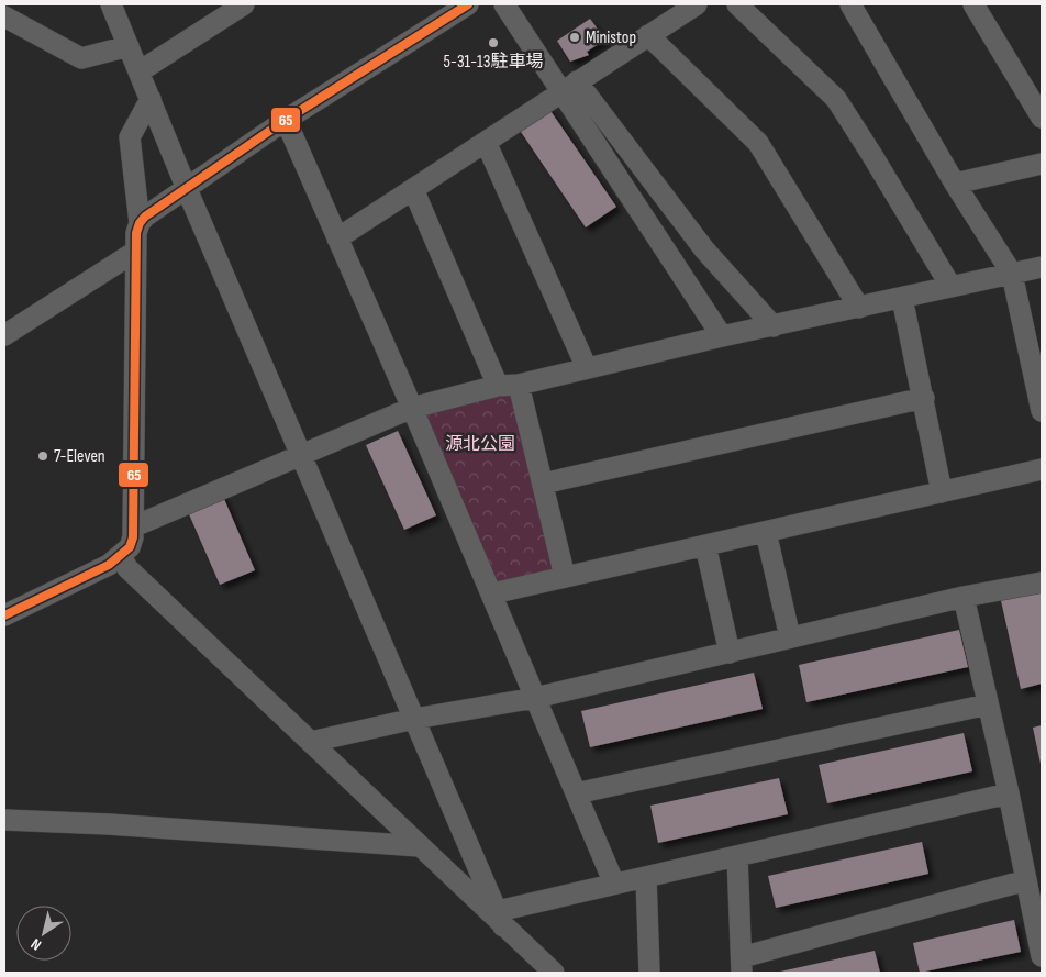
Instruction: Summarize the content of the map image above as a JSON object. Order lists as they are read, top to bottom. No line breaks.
{"parks":["源北公園"],"places":["Ministop","5-31-13駐車場","7-Eleven"],"lines":["transit line 65"],"north":"bottom left"}
